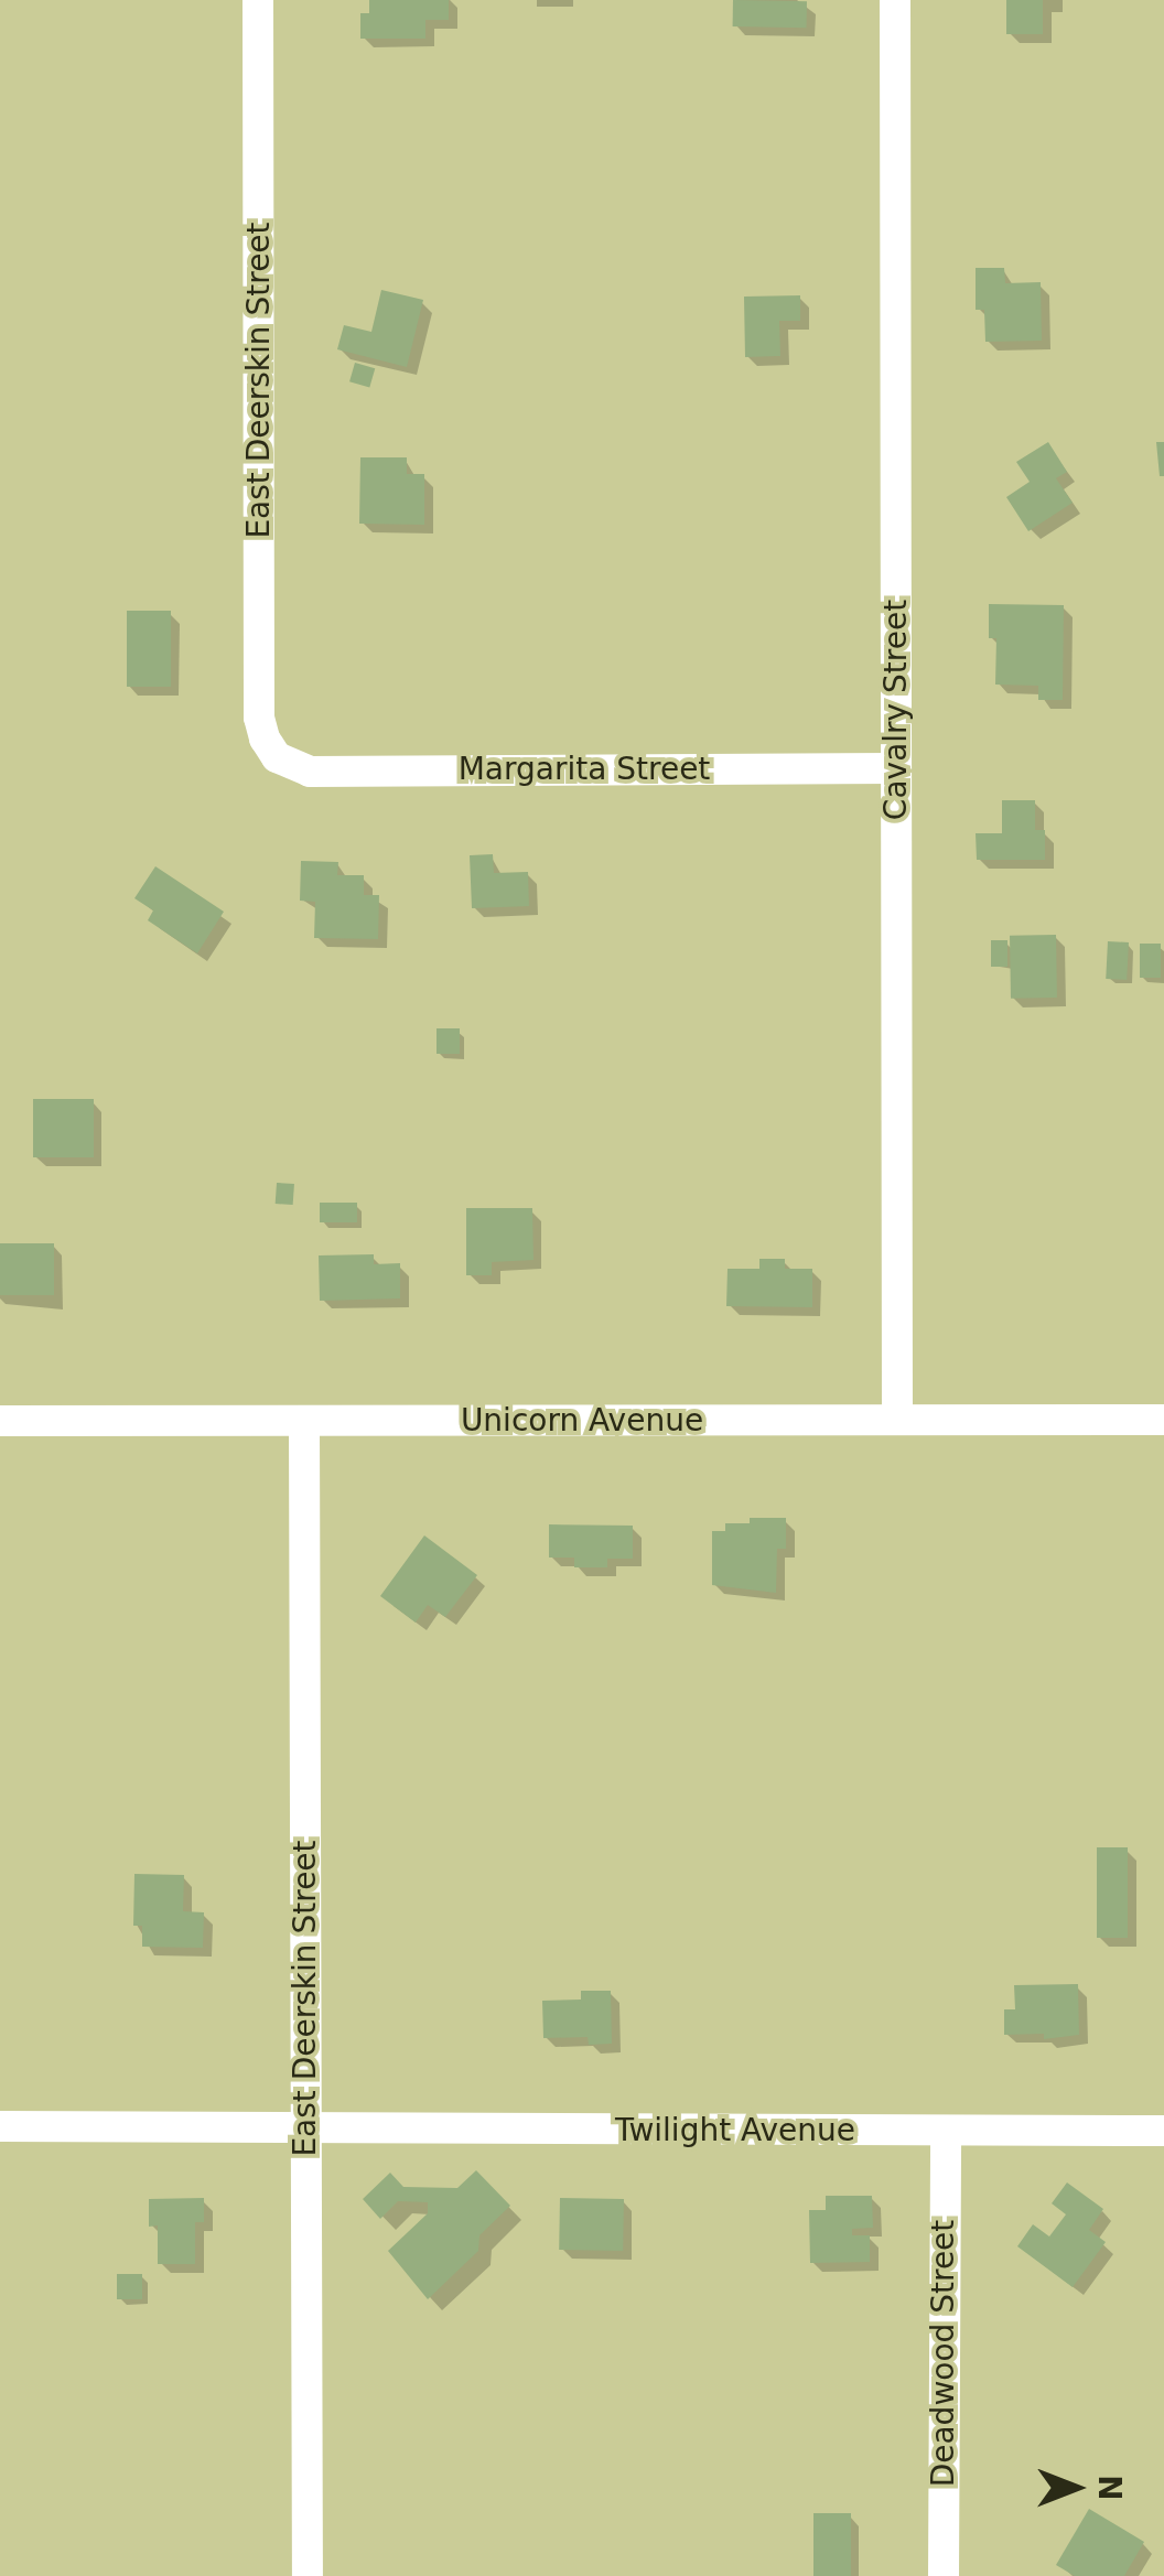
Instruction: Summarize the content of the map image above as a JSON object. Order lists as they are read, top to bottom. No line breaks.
{"streets":{"street":["East Deerskin Street","Cavalry Street","Margarita Street","Unicorn Avenue","Twilight Avenue","Deadwood Street"]},"crossings":[["East Deerskin Street","Margarita Street"],["East Deerskin Street","Unicorn Avenue"],["East Deerskin Street","Twilight Avenue"],["Cavalry Street","Margarita Street"],["Cavalry Street","Unicorn Avenue"],["Twilight Avenue","Deadwood Street"]],"north":"right"}
